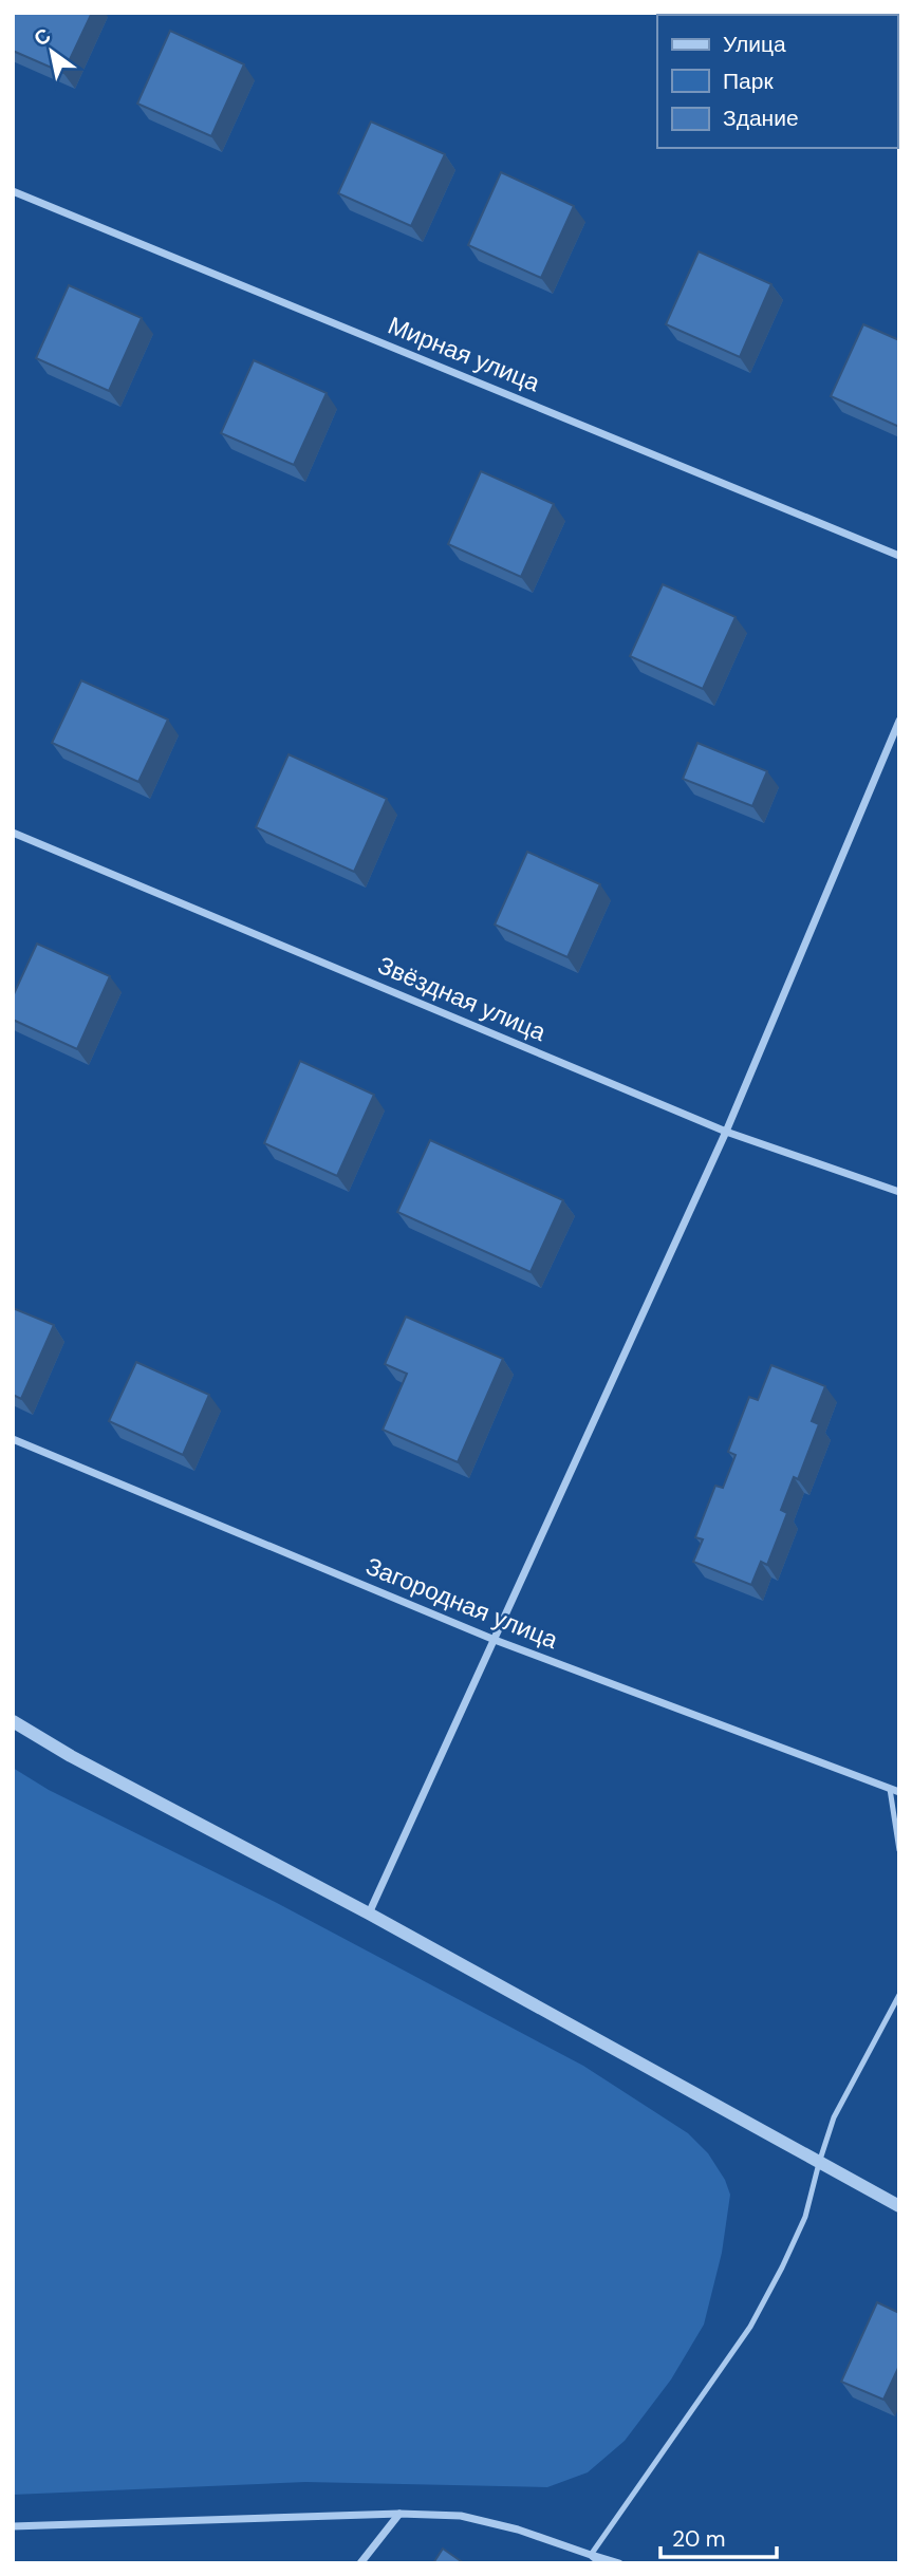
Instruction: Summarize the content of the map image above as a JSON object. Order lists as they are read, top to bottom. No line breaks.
{"streets":{"street":["Мирная улица","Звёздная улица","Загородная улица"]},"legend":["Улица","Парк","Здание"],"scale_bar":"20 m","north":"top left"}
